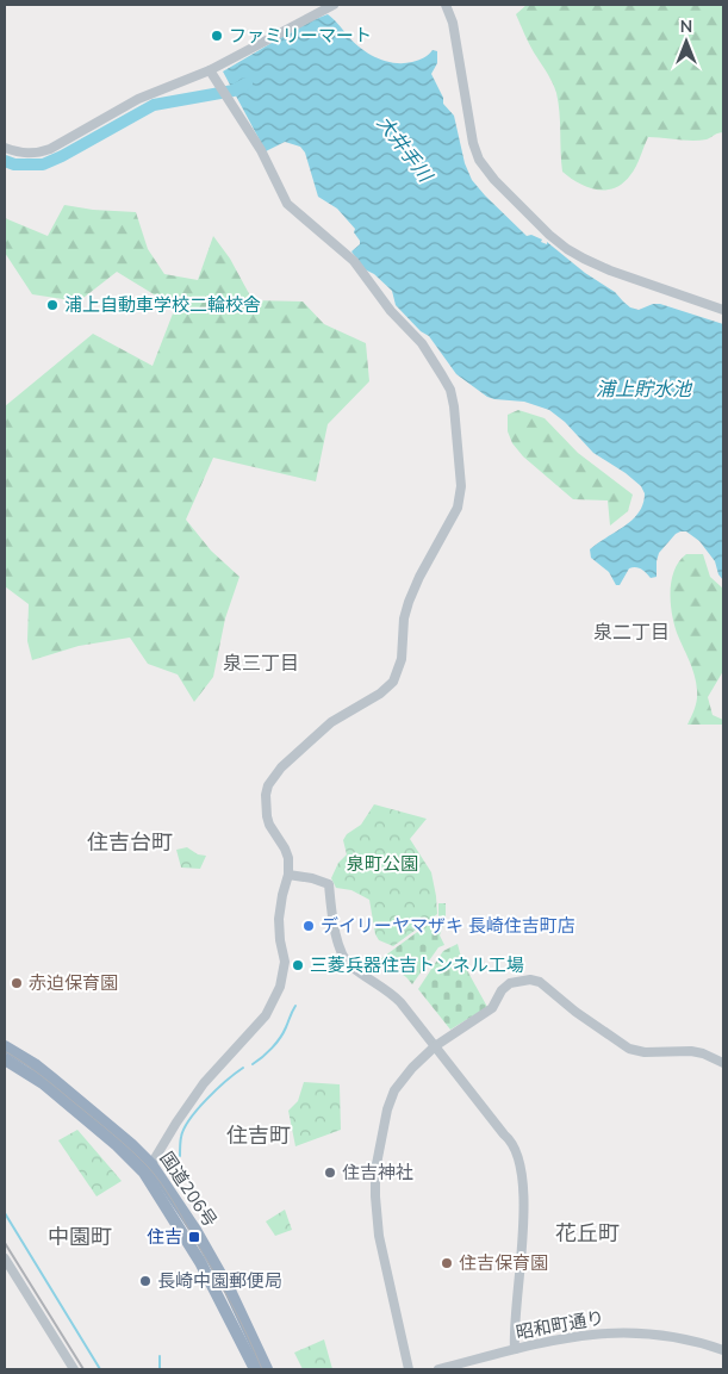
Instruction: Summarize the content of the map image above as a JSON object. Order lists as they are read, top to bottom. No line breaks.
{"streets":{"highway":["国道206号"],"street":["昭和町通り"]},"districts":["泉二丁目","泉三丁目","住吉台町","住吉町","花丘町","中園町"],"water":["大井手川","浦上貯水池"],"parks":["泉町公園"],"places":{"other":["ファミリーマート","浦上自動車学校二輪校舎","デイリーヤマザキ 長崎住吉町店","三菱兵器住吉トンネル工場","赤迫保育園","住吉神社","住吉保育園","長崎中園郵便局"],"transit":["住吉"]},"north":"top"}
